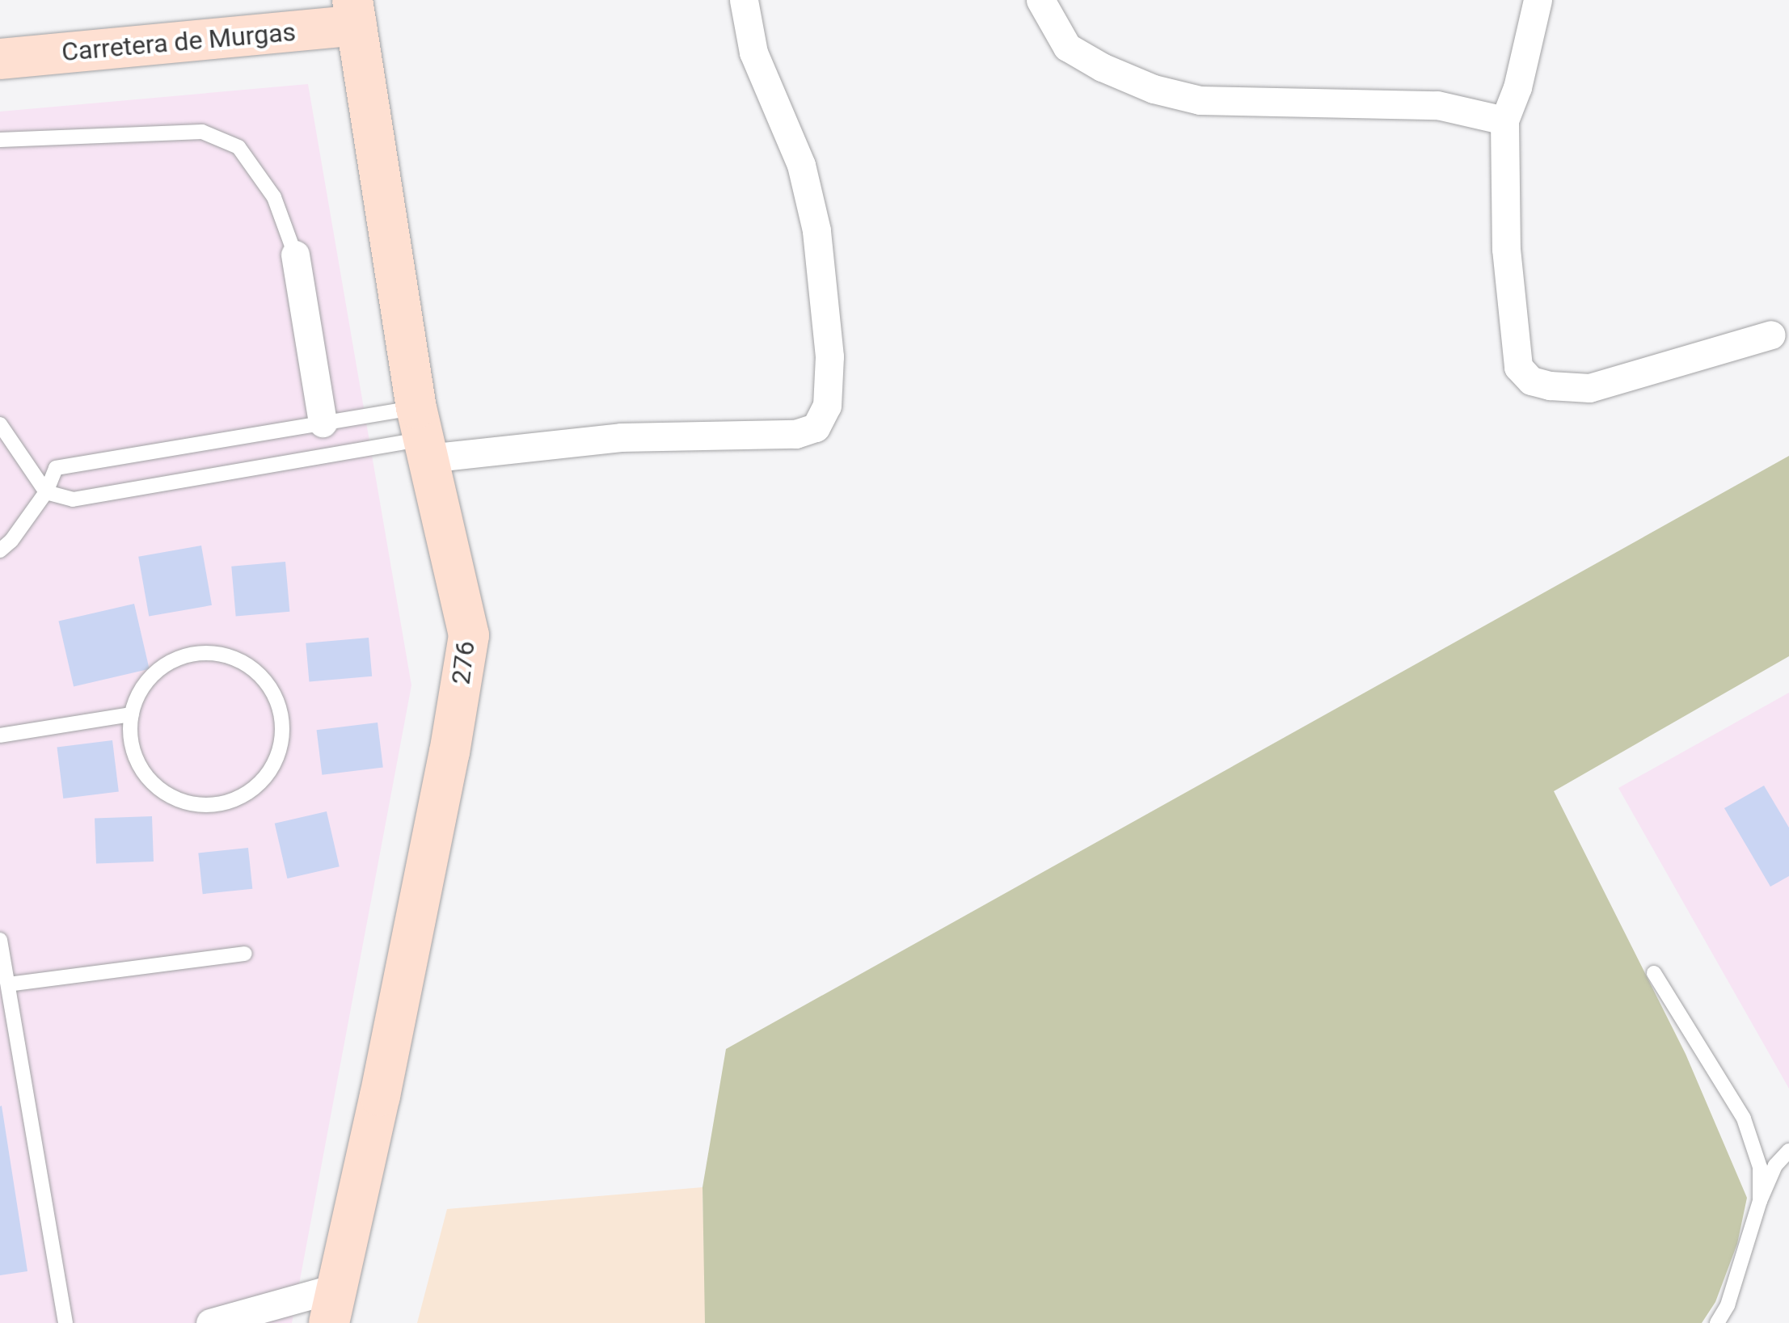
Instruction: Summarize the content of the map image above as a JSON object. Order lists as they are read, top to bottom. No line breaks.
{"streets":{"main road":["Carretera de Murgas","276"]},"crossings":[["Carretera de Murgas","276"]]}
